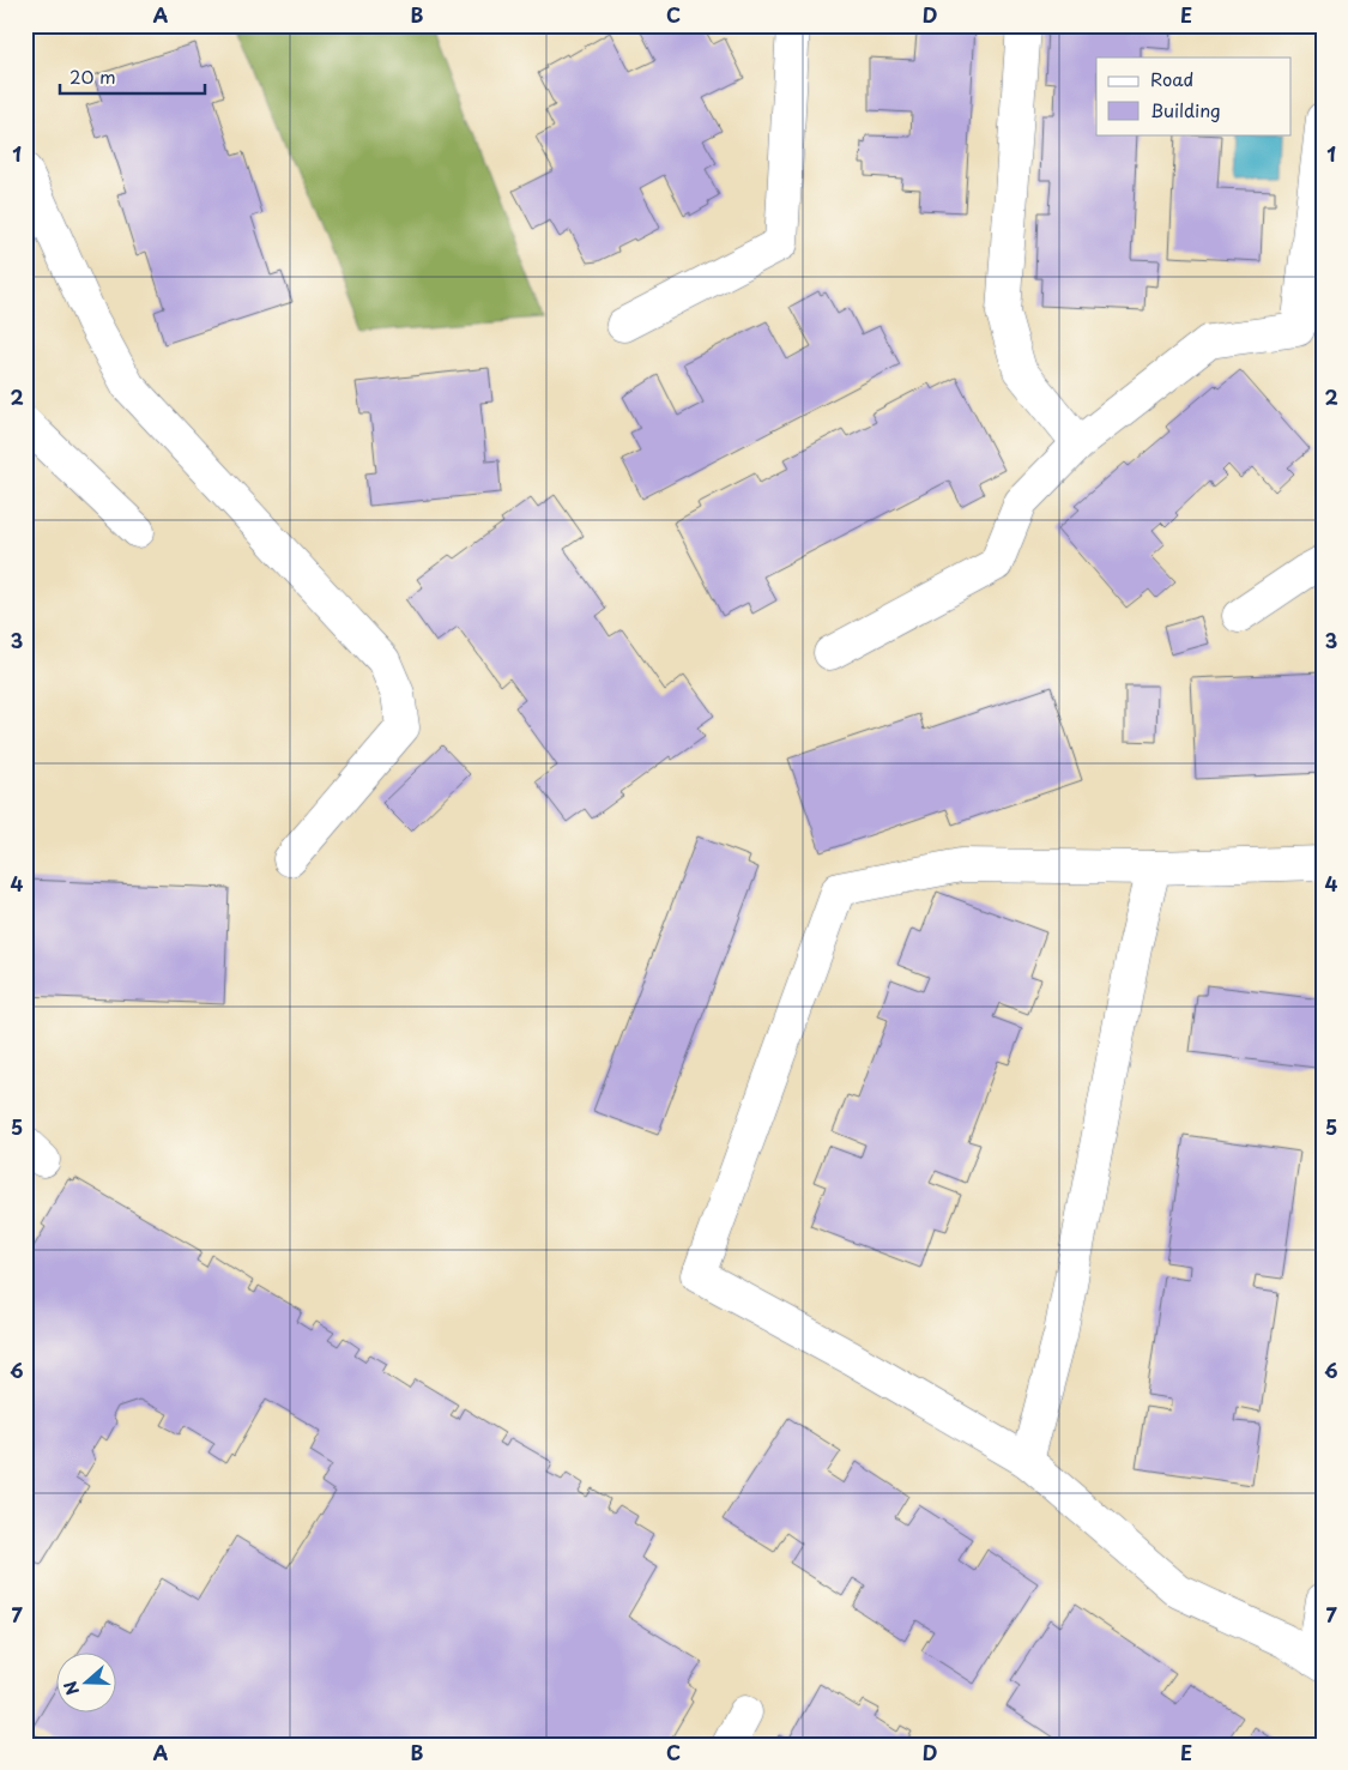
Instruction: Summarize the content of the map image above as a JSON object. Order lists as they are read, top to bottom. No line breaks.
{"legend":["Road","Building"],"scale_bar":"20 m","north":"left","grid":{"columns":["A","B","C","D","E"],"rows":["1","2","3","4","5","6","7"]}}
